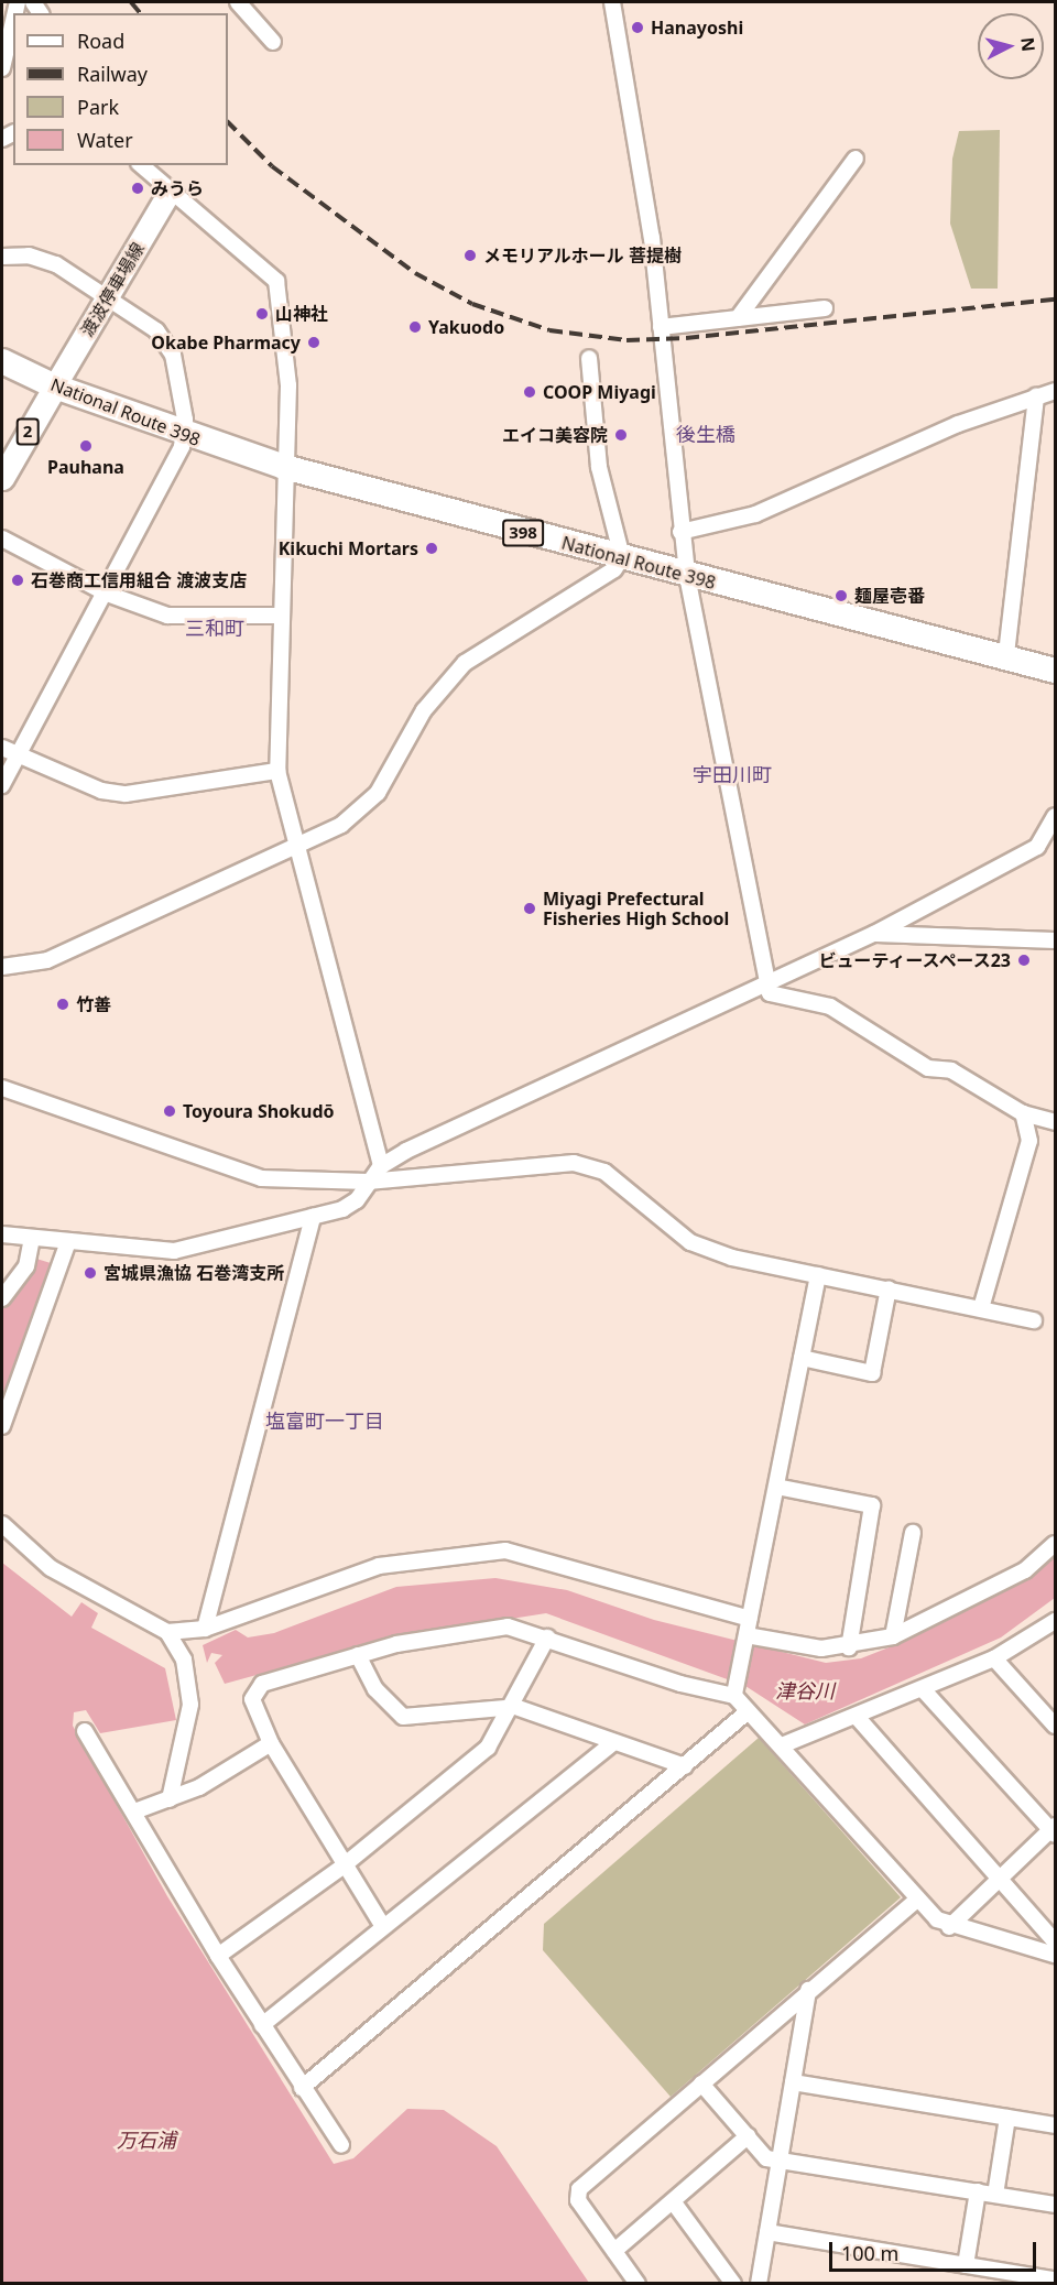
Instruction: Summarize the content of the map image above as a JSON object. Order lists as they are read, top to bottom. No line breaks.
{"streets":{"highway":["National Route 398","398"],"main road":["渡波停車場線","2"]},"crossings":[["渡波停車場線","National Route 398"],["渡波停車場線","2"],["National Route 398","2"]],"districts":["後生橋","三和町","宇田川町","塩富町一丁目"],"water":["津谷川","万石浦"],"places":["Hanayoshi","みうら","メモリアルホール 菩提樹","山神社","Yakuodo","Okabe Pharmacy","COOP Miyagi","エイコ美容院","Pauhana","Kikuchi Mortars","石巻商工信用組合 渡波支店","麺屋壱番","Miyagi Prefectural Fisheries High School","ビューティースペース23","竹善","Toyoura Shokudō","宮城県漁協 石巻湾支所"],"legend":["Road","Railway","Park","Water"],"scale_bar":"100 m","north":"right"}
